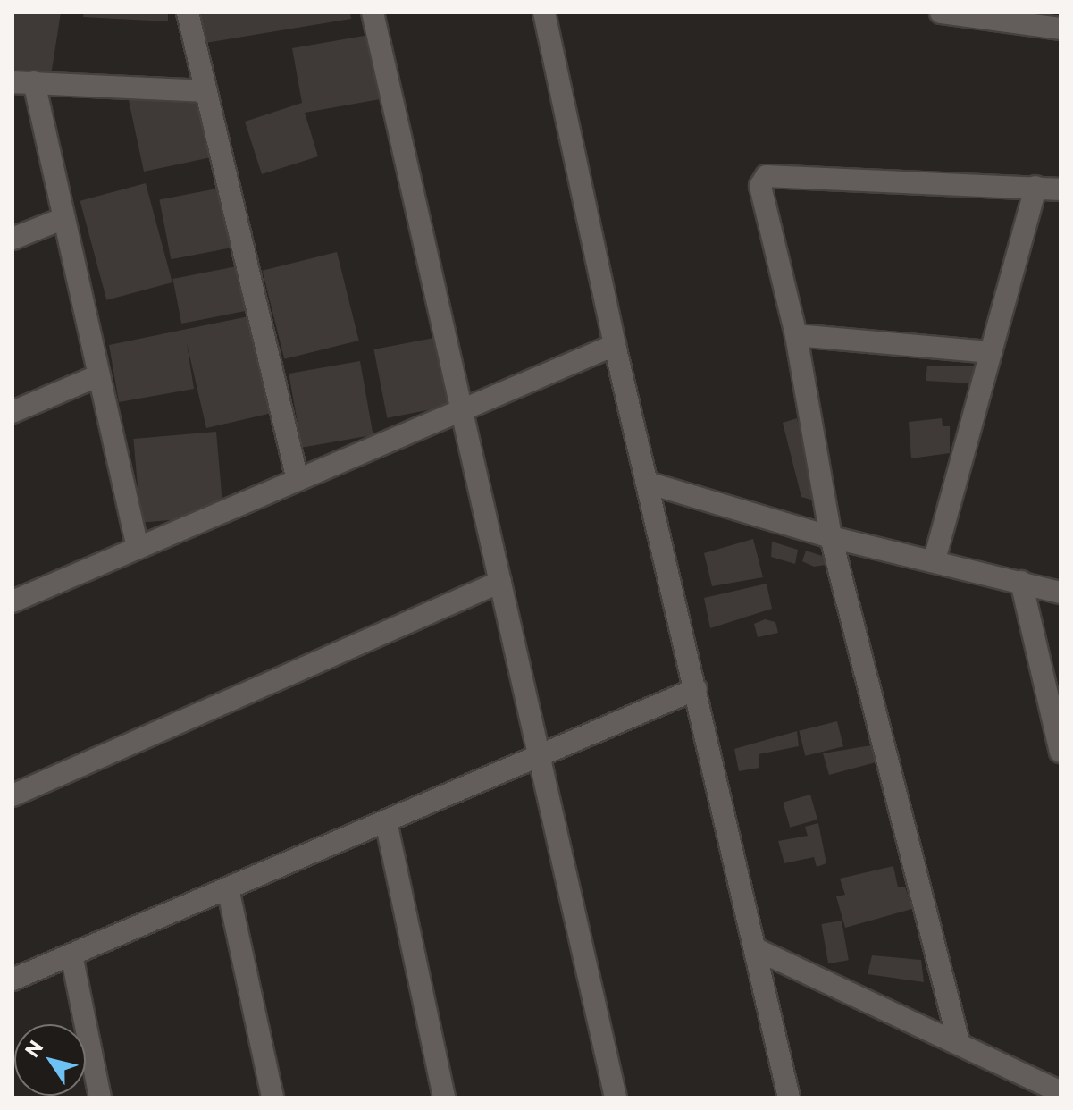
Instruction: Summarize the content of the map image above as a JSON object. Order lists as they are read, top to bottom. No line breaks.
{"north":"top left"}
